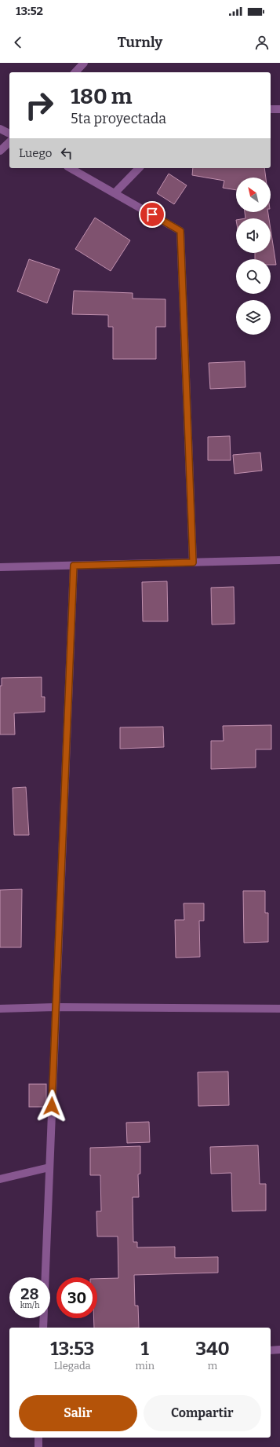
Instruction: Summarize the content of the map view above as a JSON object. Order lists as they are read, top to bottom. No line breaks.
{"north":"top left","page":{"status":"13:52","header":"Turnly","turn":["180 m","5ta proyectada"],"then":"Luego","speed":"28 km/h","limit":"30","eta":["13:53","Llegada","1","min","340","m"],"buttons":["Salir","Compartir"]}}
